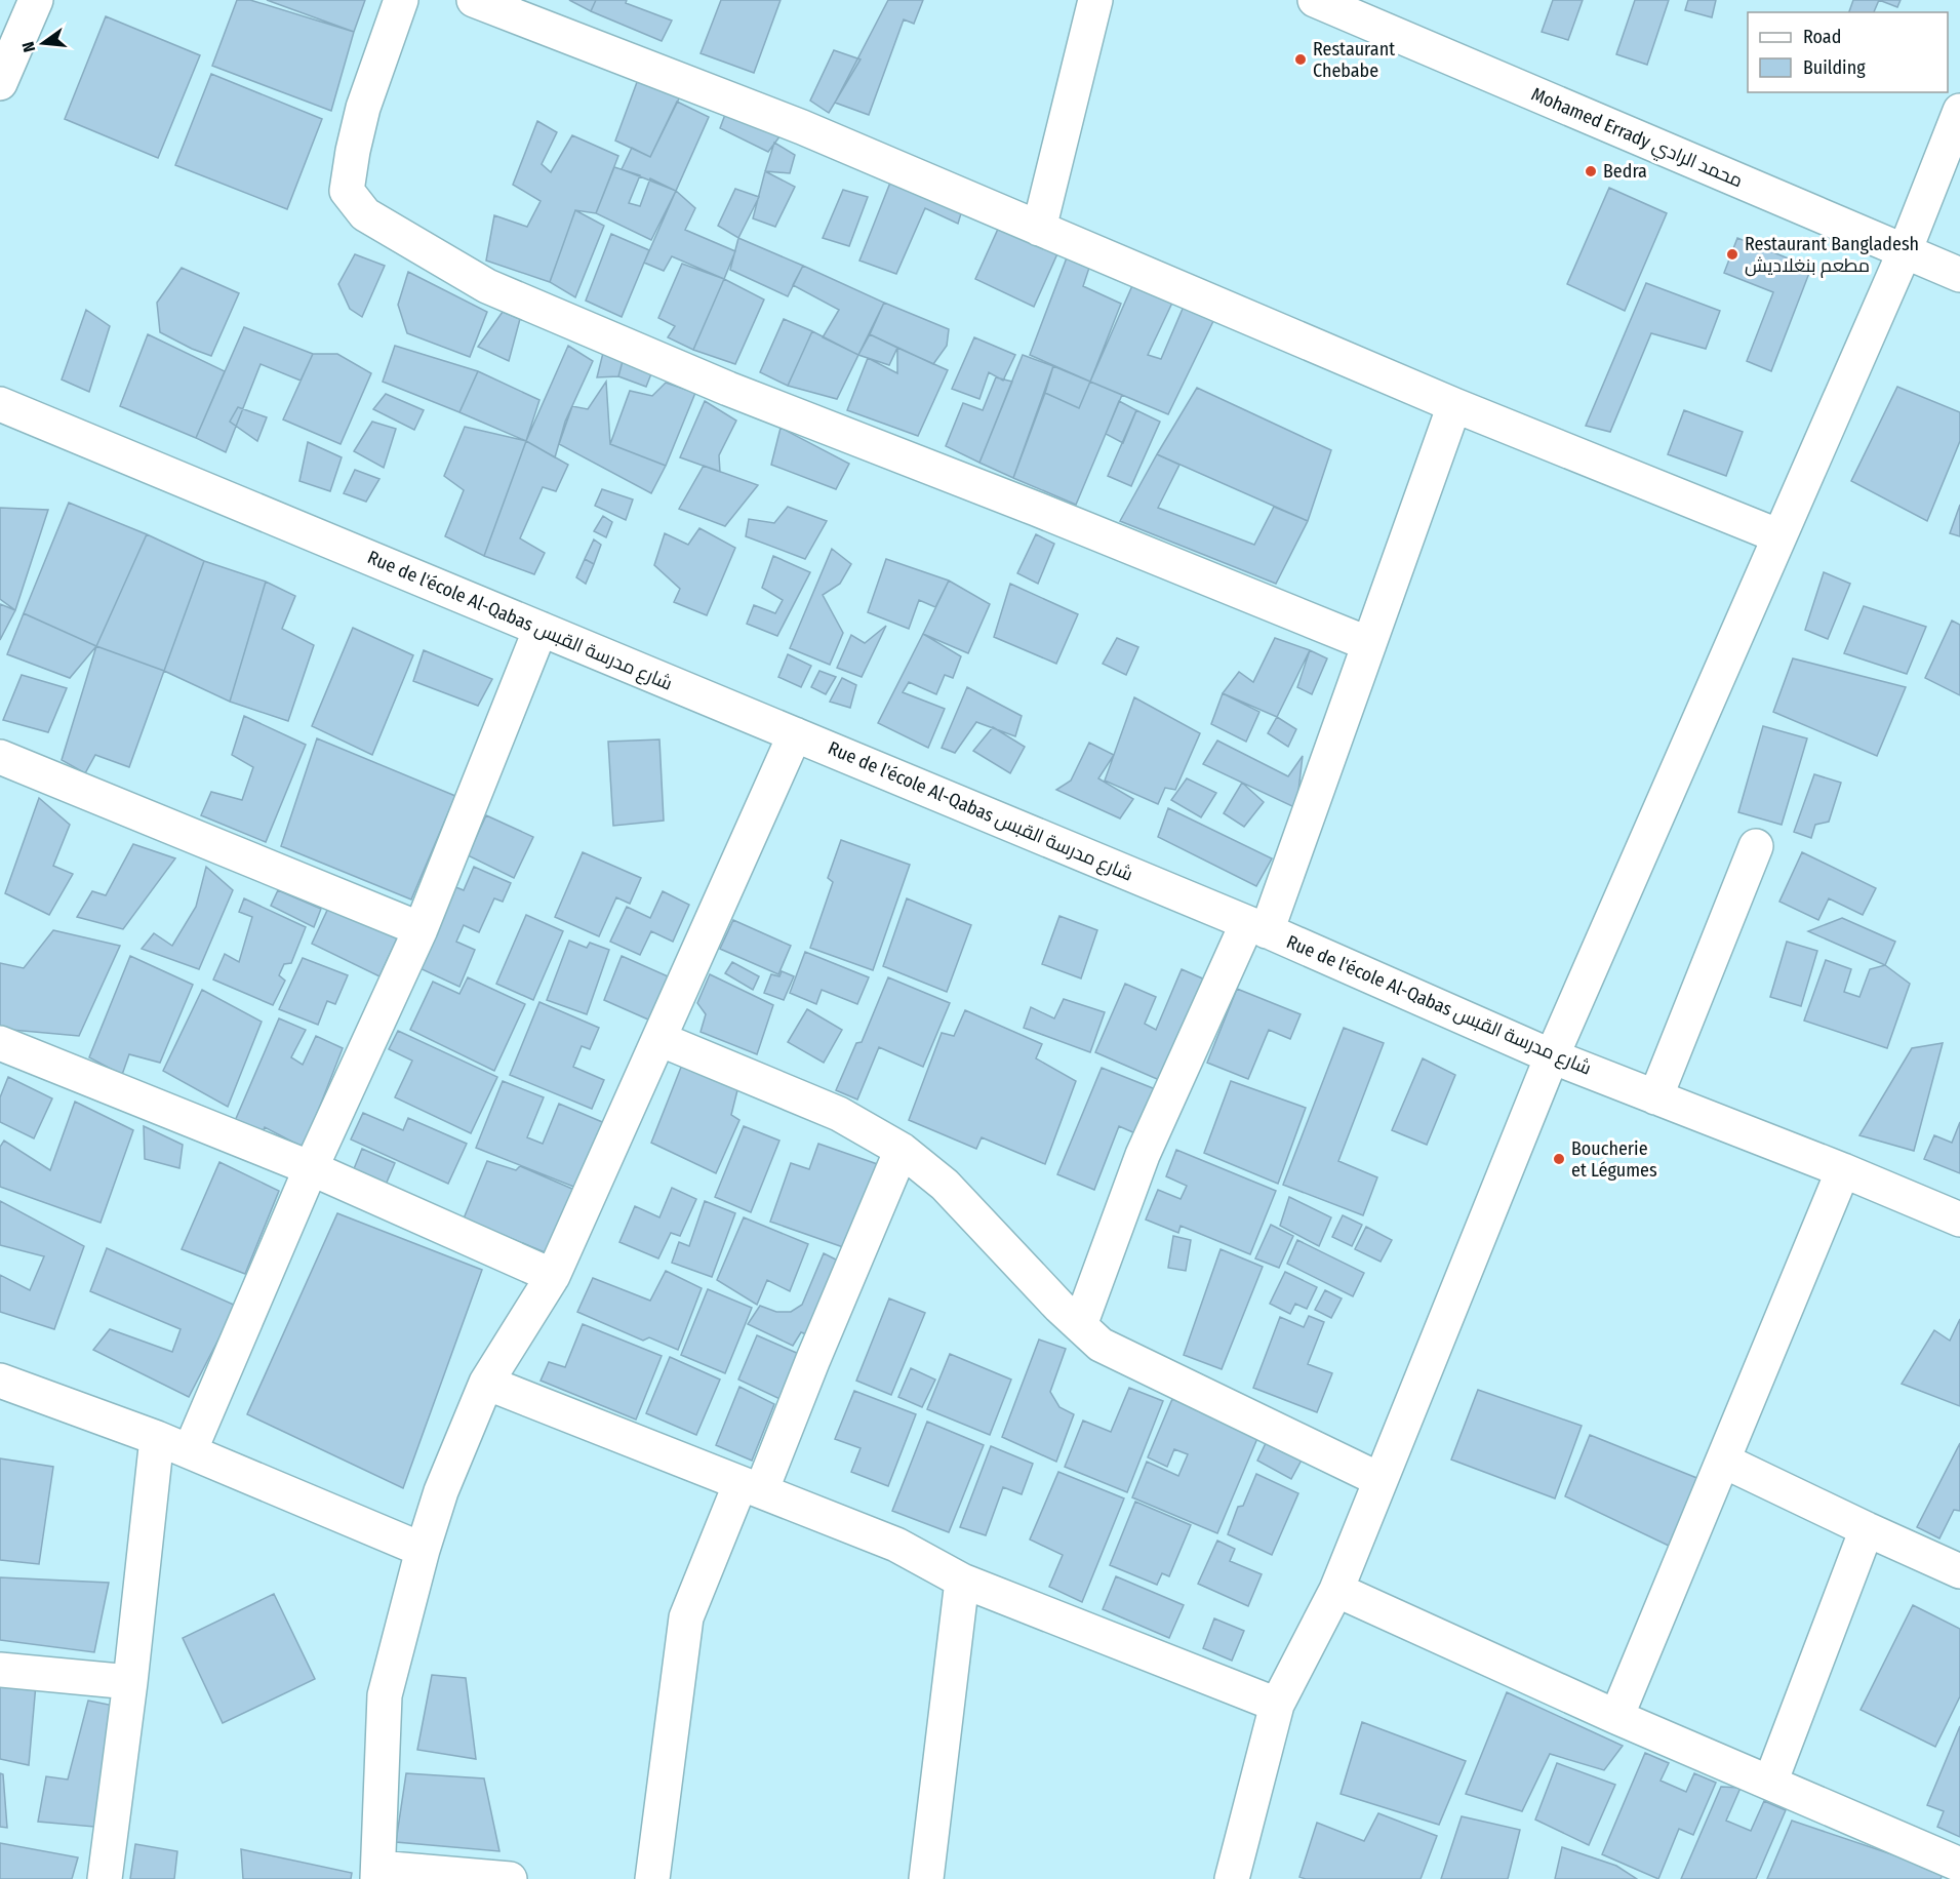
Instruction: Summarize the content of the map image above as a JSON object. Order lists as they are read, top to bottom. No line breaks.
{"streets":{"street":["Mohamed Errady محمد الرادي","Rue de l'école Al-Qabas شارع مدرسة القبس"]},"places":["Restaurant Chebabe","Bedra","Restaurant Bangladesh مطعم بنغلاديش","Boucherie et Légumes"],"legend":["Road","Building"],"north":"left"}
